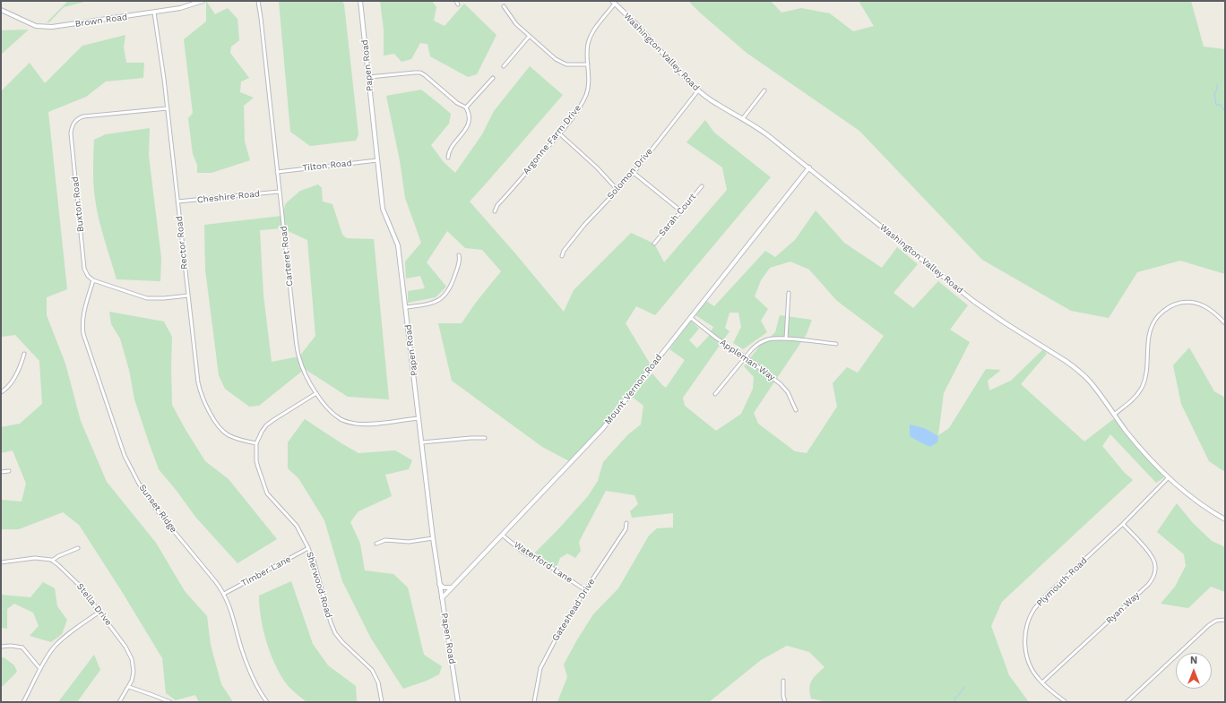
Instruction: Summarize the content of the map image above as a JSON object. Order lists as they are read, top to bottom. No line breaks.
{"streets":{"street":["Brown Road","Washington Valley Road","Papen Road","Argonne Farm Drive","Tilton Road","Solomon Drive","Cheshire Road","Buxton Road","Sarah Court","Rector Road","Carteret Road","Appleman Way","Mount Vernon Road","Sunset Ridge","Waterford Lane","Timber Lane","Plymouth Road","Sherwood Road","Stella Drive","Ryan Way","Gateshead Drive"]},"crossings":[["Brown Road","Rector Road"],["Washington Valley Road","Argonne Farm Drive"],["Washington Valley Road","Solomon Drive"],["Washington Valley Road","Mount Vernon Road"],["Washington Valley Road","Plymouth Road"],["Papen Road","Tilton Road"],["Papen Road","Carteret Road"],["Papen Road","Mount Vernon Road"],["Tilton Road","Carteret Road"],["Cheshire Road","Rector Road"],["Cheshire Road","Carteret Road"],["Buxton Road","Rector Road"],["Buxton Road","Sunset Ridge"],["Rector Road","Sherwood Road"],["Appleman Way","Mount Vernon Road"],["Mount Vernon Road","Waterford Lane"],["Sunset Ridge","Timber Lane"],["Waterford Lane","Gateshead Drive"],["Timber Lane","Sherwood Road"],["Plymouth Road","Ryan Way"]],"north":"top"}
